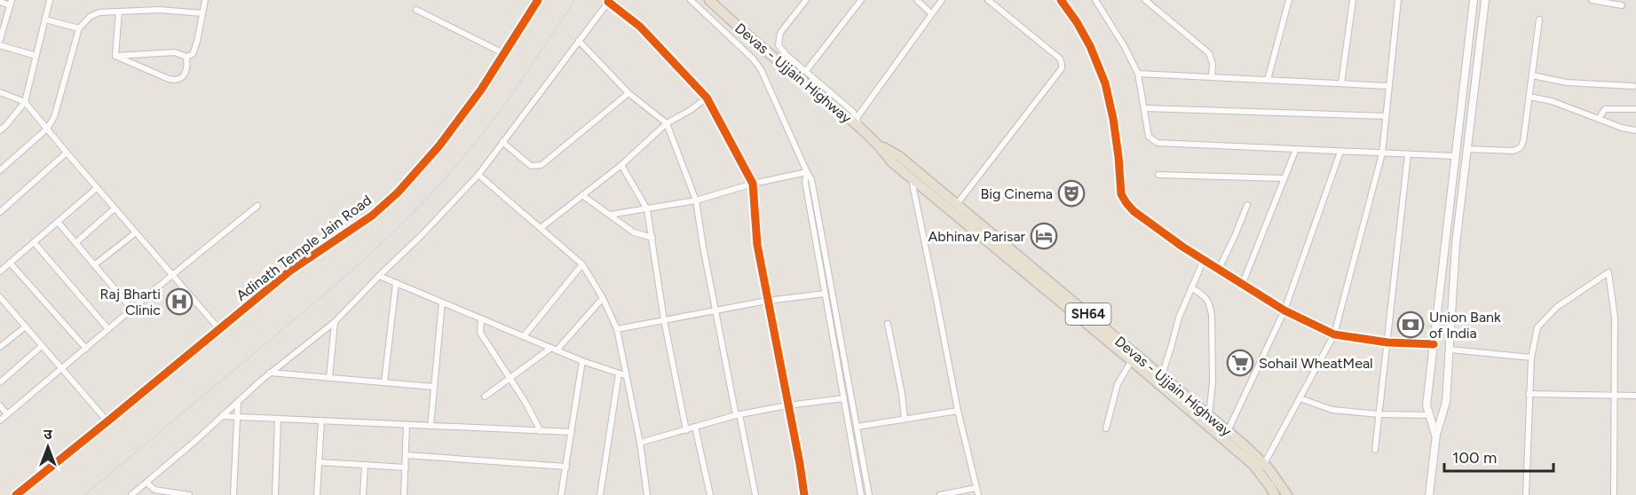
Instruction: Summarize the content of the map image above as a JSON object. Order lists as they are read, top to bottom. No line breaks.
{"streets":{"main road":["Devas - Ujjain Highway","SH64"],"street":["Adinath Temple Jain Road"]},"places":{"theatre":["Big Cinema"],"hotel":["Abhinav Parisar"],"hospital":["Raj Bharti Clinic"],"bank":["Union Bank of India"],"supermarket":["Sohail WheatMeal"]},"scale_bar":"100 m","north":"top"}
